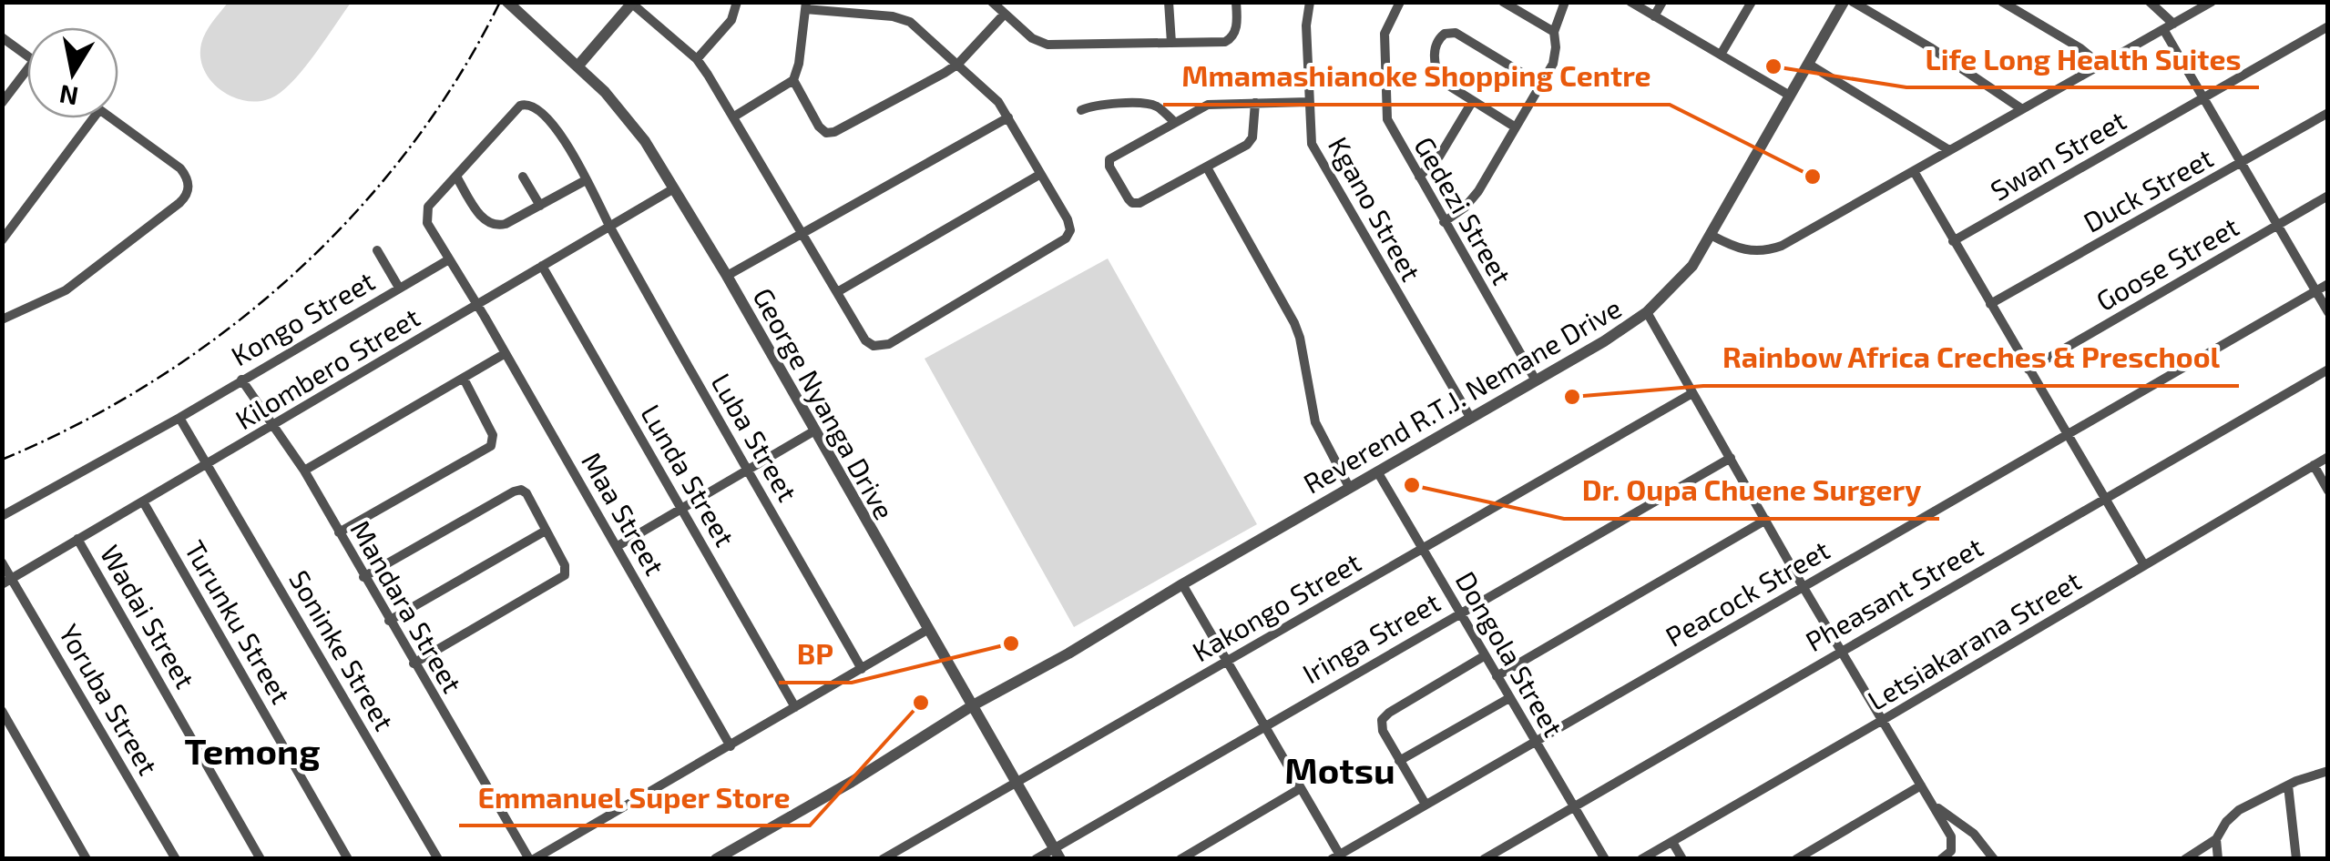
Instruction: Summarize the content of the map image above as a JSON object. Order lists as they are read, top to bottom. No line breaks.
{"streets":{"street":["Swan Street","Duck Street","Kgano Street","Gedezi Street","Goose Street","Kongo Street","Kilombero Street","Reverend R.T.J. Nemane Drive","George Nyanga Drive","Luba Street","Lunda Street","Maa Street","Peacock Street","Pheasant Street","Mandara Street","Kakongo Street","Wadai Street","Turunku Street","Iringa Street","Letsiakarana Street","Soninke Street","Dongola Street","Yoruba Street"]},"crossings":[["Kgano Street","Reverend R.T.J. Nemane Drive"],["Gedezi Street","Reverend R.T.J. Nemane Drive"],["Kongo Street","Maa Street"],["Kongo Street","Mandara Street"],["Kongo Street","Soninke Street"],["Kilombero Street","George Nyanga Drive"],["Kilombero Street","Luba Street"],["Kilombero Street","Lunda Street"],["Kilombero Street","Maa Street"],["Kilombero Street","Mandara Street"],["Kilombero Street","Wadai Street"],["Kilombero Street","Turunku Street"],["Kilombero Street","Soninke Street"],["Kilombero Street","Yoruba Street"],["Reverend R.T.J. Nemane Drive","George Nyanga Drive"],["Reverend R.T.J. Nemane Drive","Dongola Street"],["George Nyanga Drive","Kakongo Street"],["George Nyanga Drive","Iringa Street"],["Luba Street","Maa Street"],["Peacock Street","Dongola Street"],["Pheasant Street","Dongola Street"],["Kakongo Street","Dongola Street"],["Iringa Street","Dongola Street"]],"districts":["Temong","Motsu"],"places":["Life Long Health Suites","Mmamashianoke Shopping Centre","Rainbow Africa Creches & Preschool","Dr. Oupa Chuene Surgery","BP","Emmanuel Super Store"],"north":"bottom"}
